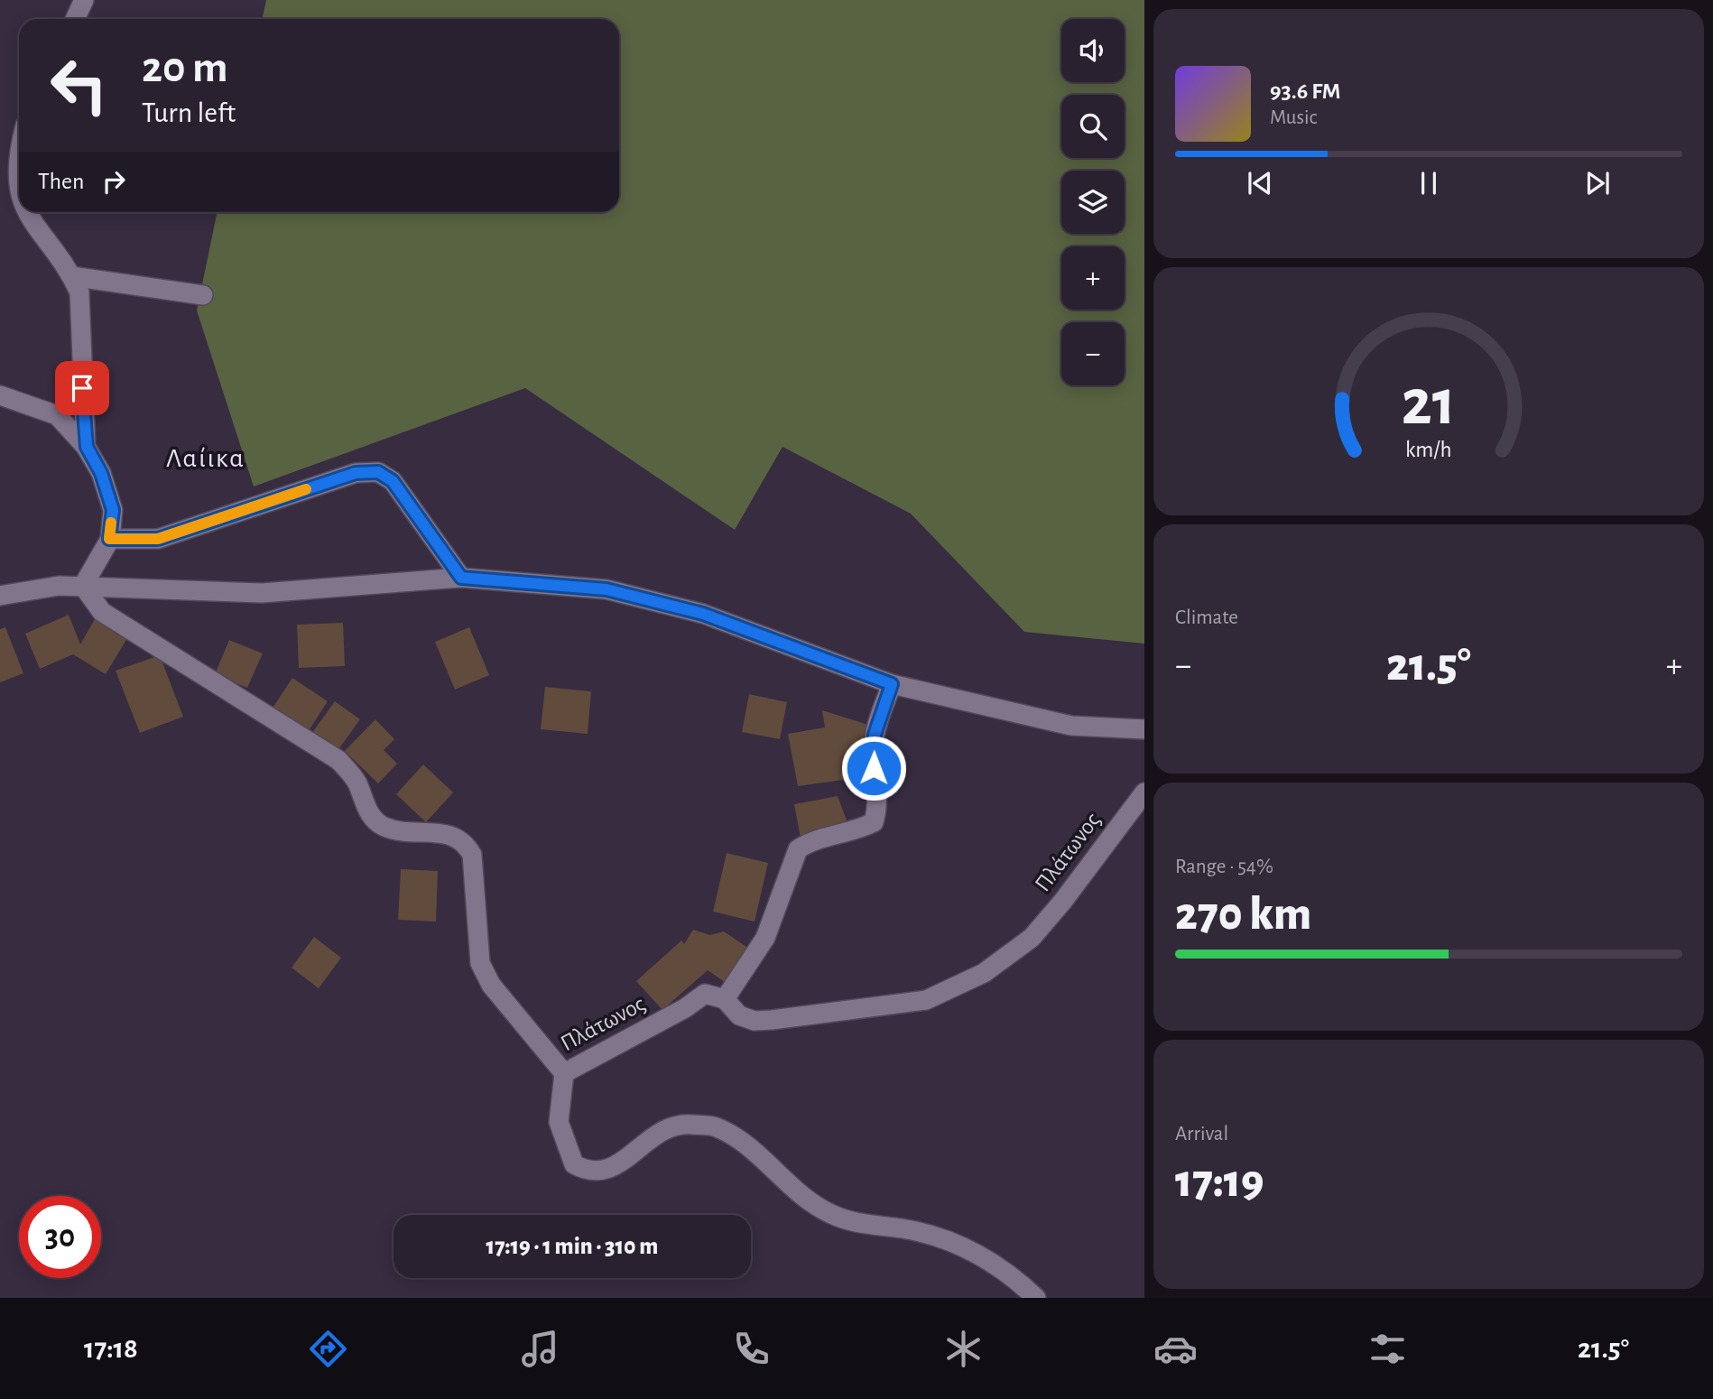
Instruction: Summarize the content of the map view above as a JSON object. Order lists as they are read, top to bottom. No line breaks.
{"streets":{"street":["Πλάτωνος"]},"districts":["Λαίικα"],"page":{"map_buttons":["+","−"],"turn":["20 m","Turn left"],"song":["93.6 FM","Music"],"then":"Then","tile":["Climate",["Range · 54%","270 km"],["Arrival","17:19"]],"heat":["−","21.5°","+"],"limit":"30","trip":"17:19 · 1 min · 310 m","tabs":["17:18","21.5°"],"gauge":["21","km/h"]}}
